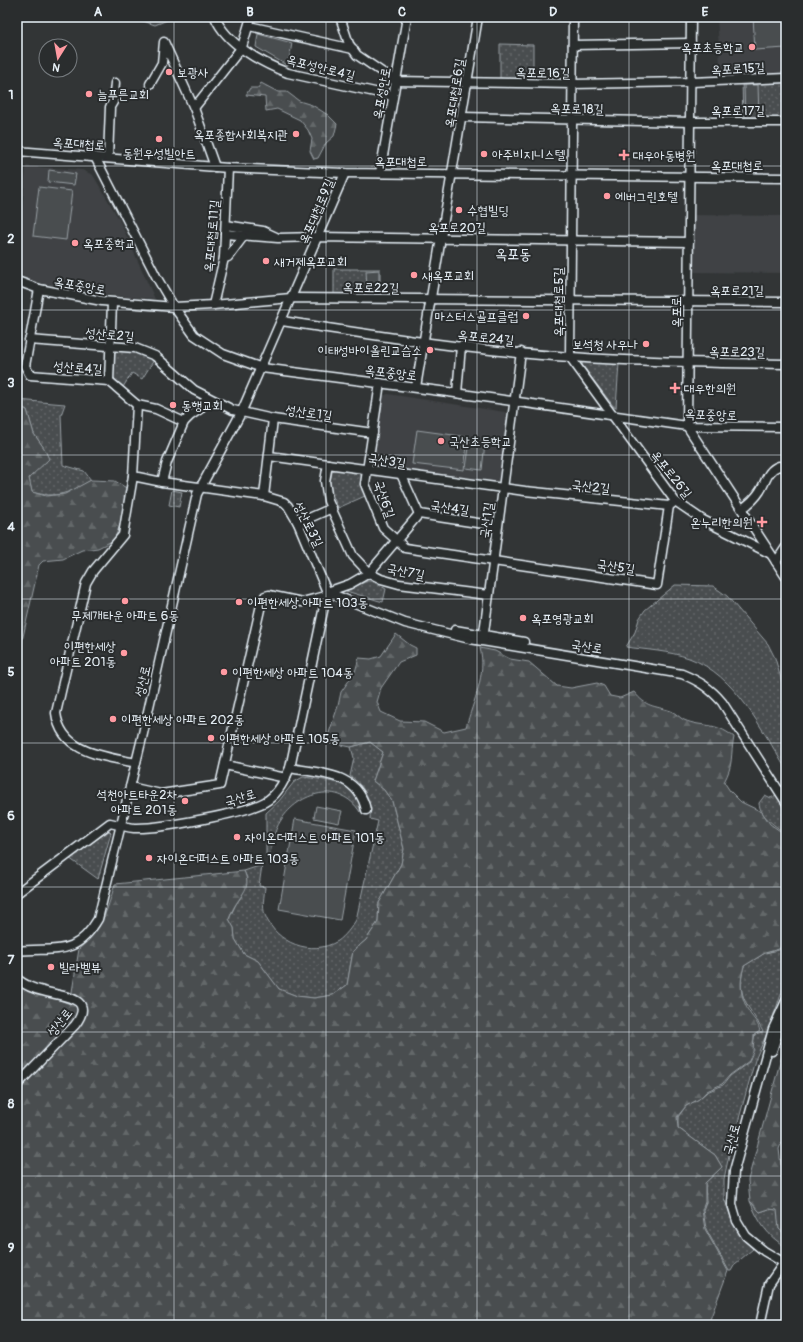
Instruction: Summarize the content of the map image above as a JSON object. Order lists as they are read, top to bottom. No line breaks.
{"streets":{"street":["옥포성안로4길","옥포로15길","옥포로16길","옥포성안로","옥포대첩로6길","옥포로18길","옥포로17길","옥포대첩로","옥포대첩로9길","옥포로20길","옥포대첩로11길","옥포중앙로","옥포로22길","옥포로21길","옥포대첩로5길","옥포로","성산로2길","옥포로24길","옥포로23길","성산로4길","성산로1길","국산3길","옥포로26길","국산2길","국산6길","국산4길","국산1길","성산로3길","국산5길","국산7길","국산로","성산로"]},"crossings":[["옥포성안로4길","옥포성안로"],["옥포로15길","옥포로16길"],["옥포로15길","옥포로"],["옥포로16길","옥포성안로"],["옥포로16길","옥포대첩로6길"],["옥포로16길","옥포대첩로5길"],["옥포로16길","옥포로"],["옥포성안로","옥포대첩로"],["옥포대첩로6길","옥포로18길"],["옥포대첩로6길","옥포대첩로"],["옥포대첩로6길","옥포로20길"],["옥포대첩로6길","옥포중앙로"],["옥포대첩로6길","옥포로22길"],["옥포대첩로6길","옥포로24길"],["옥포로18길","옥포로17길"],["옥포로18길","옥포대첩로5길"],["옥포로18길","옥포로"],["옥포로17길","옥포로"],["옥포대첩로","옥포대첩로9길"],["옥포대첩로","옥포대첩로11길"],["옥포대첩로","옥포대첩로5길"],["옥포대첩로","옥포로"],["옥포대첩로9길","옥포로20길"],["옥포대첩로9길","옥포중앙로"],["옥포대첩로9길","옥포로22길"],["옥포대첩로9길","옥포로24길"],["옥포대첩로9길","성산로"],["옥포로20길","옥포대첩로11길"],["옥포로20길","옥포대첩로5길"],["옥포로20길","옥포로"],["옥포대첩로11길","옥포로22길"],["옥포중앙로","옥포로22길"],["옥포중앙로","옥포로"],["옥포중앙로","성산로4길"],["옥포중앙로","옥포로26길"],["옥포중앙로","국산6길"],["옥포중앙로","국산1길"],["옥포중앙로","성산로"],["옥포로22길","옥포로21길"],["옥포로22길","옥포대첩로5길"],["옥포로22길","옥포로"],["옥포로21길","옥포로"],["옥포대첩로5길","옥포로24길"],["옥포로","옥포로24길"],["옥포로","옥포로23길"],["성산로2길","성산로4길"],["성산로2길","성산로1길"],["성산로2길","성산로"],["옥포로24길","옥포로23길"],["옥포로24길","국산1길"],["성산로1길","국산6길"],["성산로1길","성산로"],["국산3길","국산2길"],["국산3길","국산6길"],["국산3길","국산4길"],["국산3길","국산1길"],["국산3길","국산7길"],["옥포로26길","국산2길"],["옥포로26길","국산5길"],["국산2길","국산1길"],["국산2길","국산5길"],["국산6길","국산1길"],["국산6길","국산5길"],["국산4길","국산1길"],["국산1길","국산5길"],["국산1길","국산7길"],["국산1길","국산로"],["성산로3길","국산로"],["성산로3길","성산로"],["국산로","성산로"]],"districts":["옥포동"],"places":{"other":["옥포초등학교","보광사","늘푸른교회","옥포종합사회복지관","동원우성빌아트","아주비지니스텔","에버그린호텔","수협빌딩","옥포중학교","새거제옥포교회","새옥포교회","마스터스골프클럽","보석청 사우나","이태성바이올린교습소","동행교회","국산초등학교","무제개타운 아파트 6동","이편한세상 아파트 103동","옥포영광교회","이편한세상 아파트 201동","이편한세상 아파트 104동","이편한세상 아파트 202동","이편한세상 아파트 105동","석천아트타운2차 아파트 201동","자이온더퍼스트 아파트 101동","자이온더퍼스트 아파트 103동","빌라벨뷰"],"health":["대우아동병원","대우한의원","온누리한의원"]},"north":"bottom","grid":{"columns":["A","B","C","D","E"],"rows":["1","2","3","4","5","6","7","8","9"]}}
